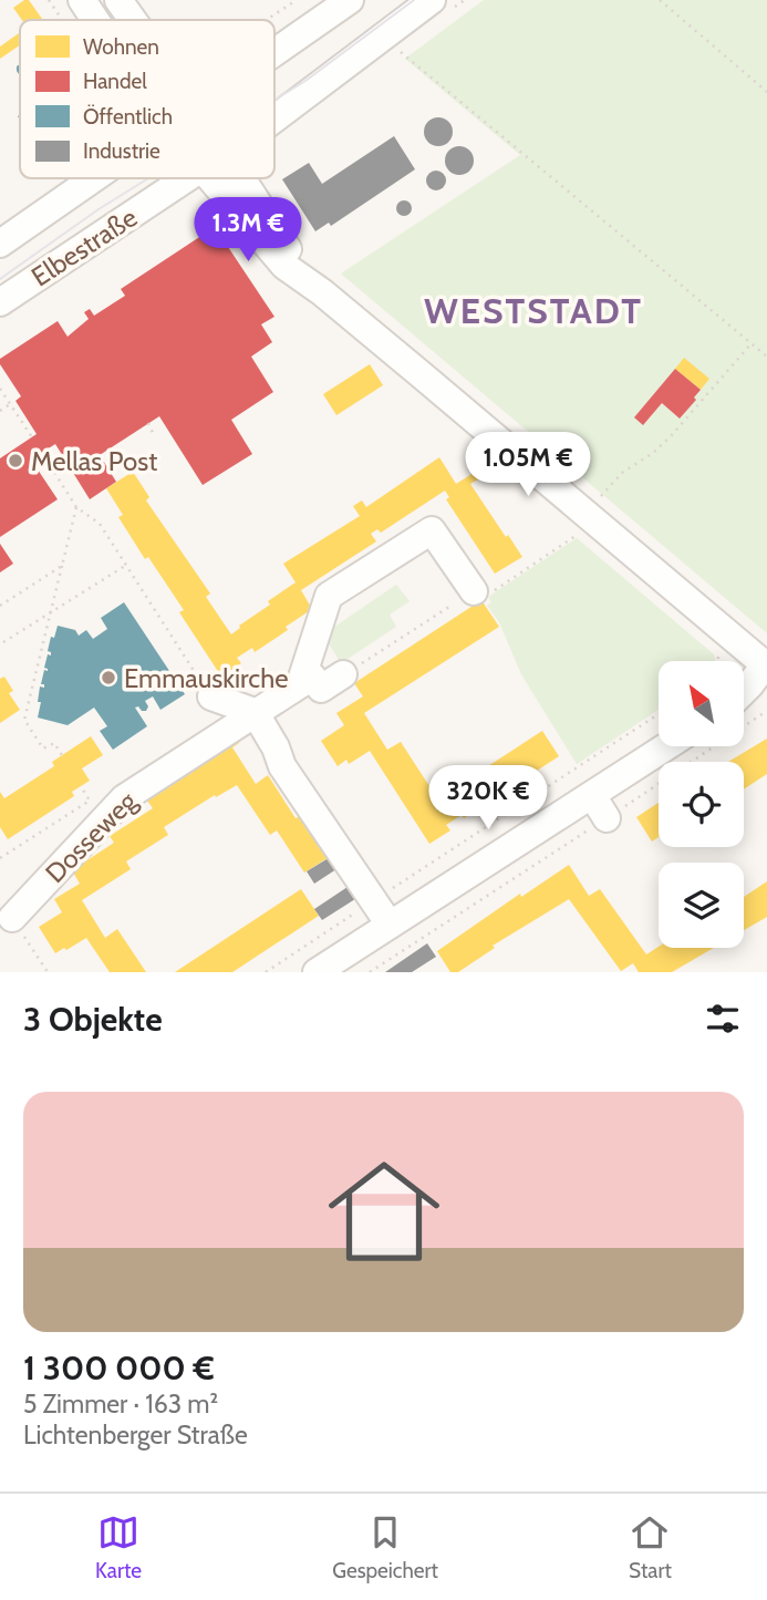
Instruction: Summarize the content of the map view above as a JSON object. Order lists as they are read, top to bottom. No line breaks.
{"streets":{"street":["Elbestraße","Dosseweg"]},"districts":["WESTSTADT"],"places":["Mellas Post","Emmauskirche"],"legend":["Wohnen","Handel","Öffentlich","Industrie"],"north":"top left","page":{"price":["1.3M €","1.05M €","320K €"],"heading":"3 Objekte","list":[{"name":"1 300 000 €","note":"5 Zimmer · 163 m² · Lichtenberger Straße"}],"tabs":["Karte","Gespeichert","Start"]}}
